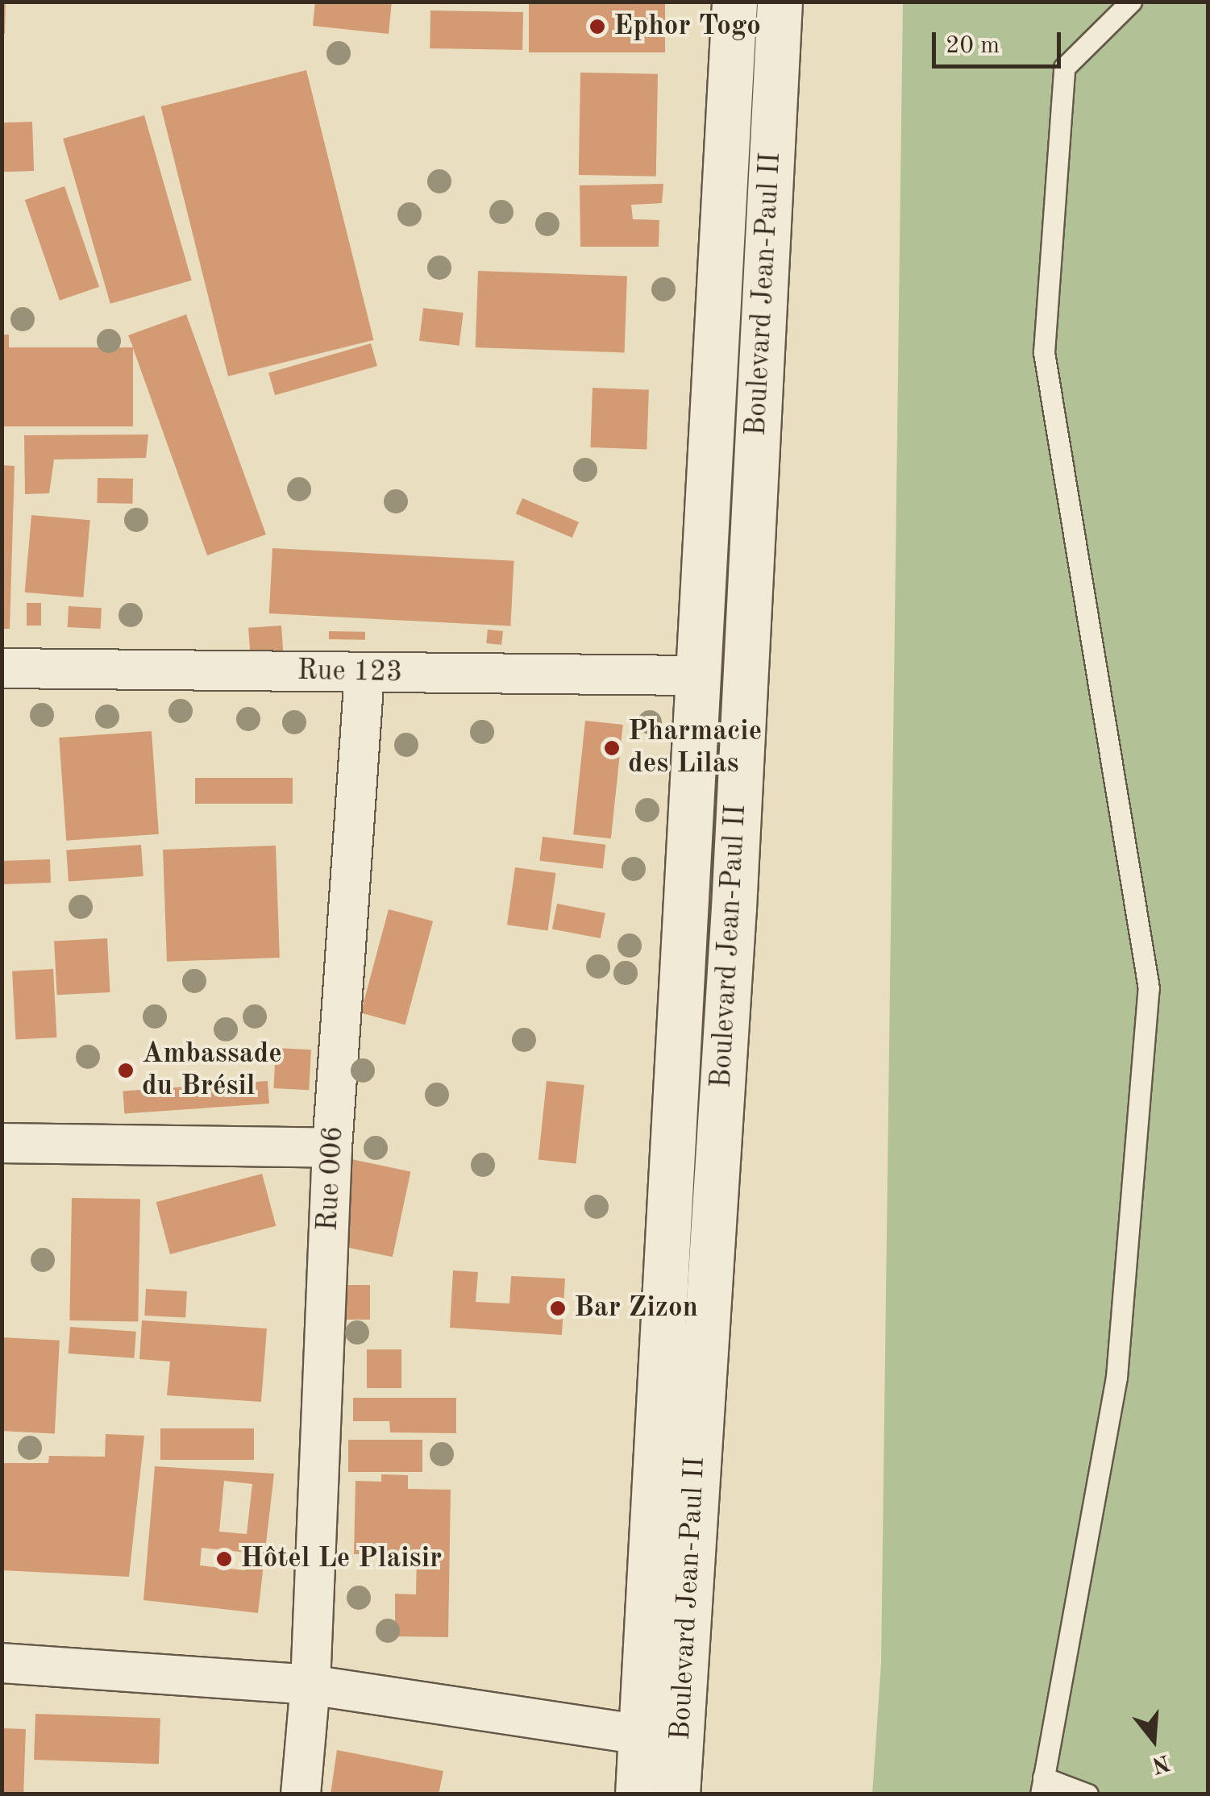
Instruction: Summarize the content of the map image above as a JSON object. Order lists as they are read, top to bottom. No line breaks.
{"streets":{"main road":["Boulevard Jean-Paul II"],"street":["Rue 123","Rue 006"]},"crossings":[["Boulevard Jean-Paul II","Rue 123"],["Rue 123","Rue 006"]],"places":["Ephor Togo","Pharmacie des Lilas","Ambassade du Brésil","Bar Zizon","Hôtel Le Plaisir"],"scale_bar":"20 m","north":"bottom"}
